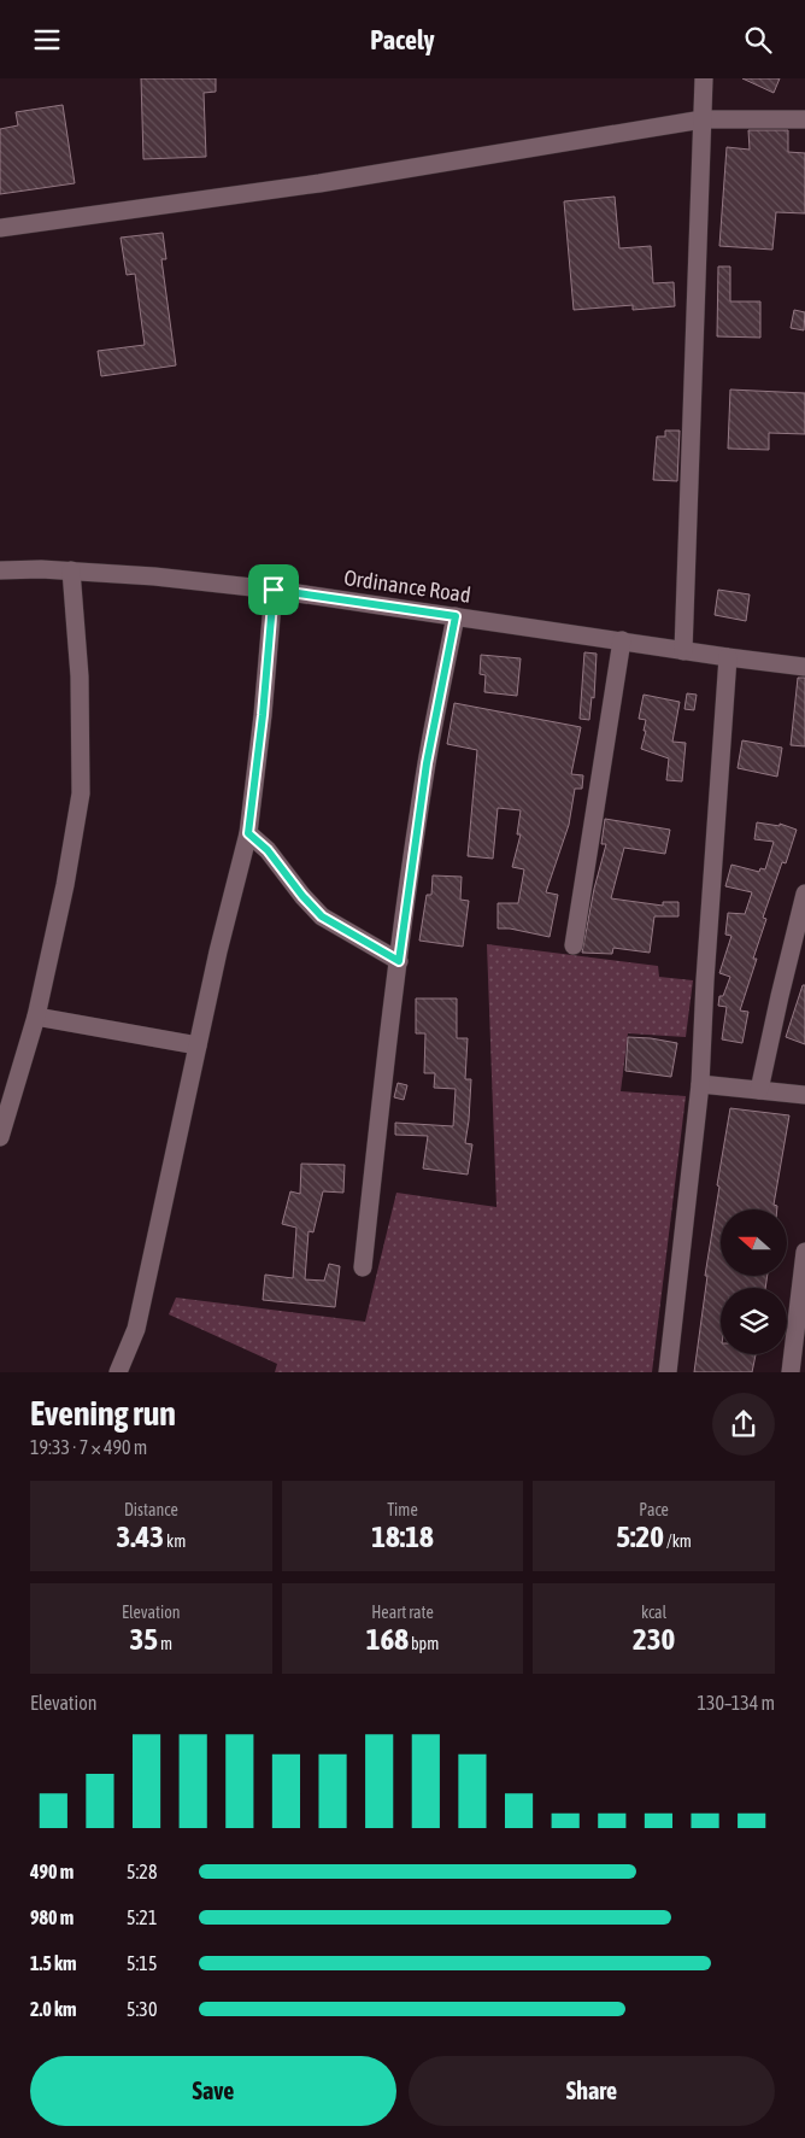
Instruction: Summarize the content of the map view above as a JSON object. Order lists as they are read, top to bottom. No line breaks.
{"streets":{"street":["Ordinance Road"]},"north":"left","page":{"header":"Pacely","heading":["Evening run","19:33 · 7 × 490 m"],"stats":[["Distance","3.43 km"],["Time","18:18"],["Pace","5:20 /km"],["Elevation","35 m"],["Heart rate","168 bpm"],["kcal","230"]],"chart":["Elevation","130–134 m"],"list":[{"name":"490 m","note":"5:28"},{"name":"980 m","note":"5:21"},{"name":"1.5 km","note":"5:15"},{"name":"2.0 km","note":"5:30"}],"buttons":["Save","Share"]}}
